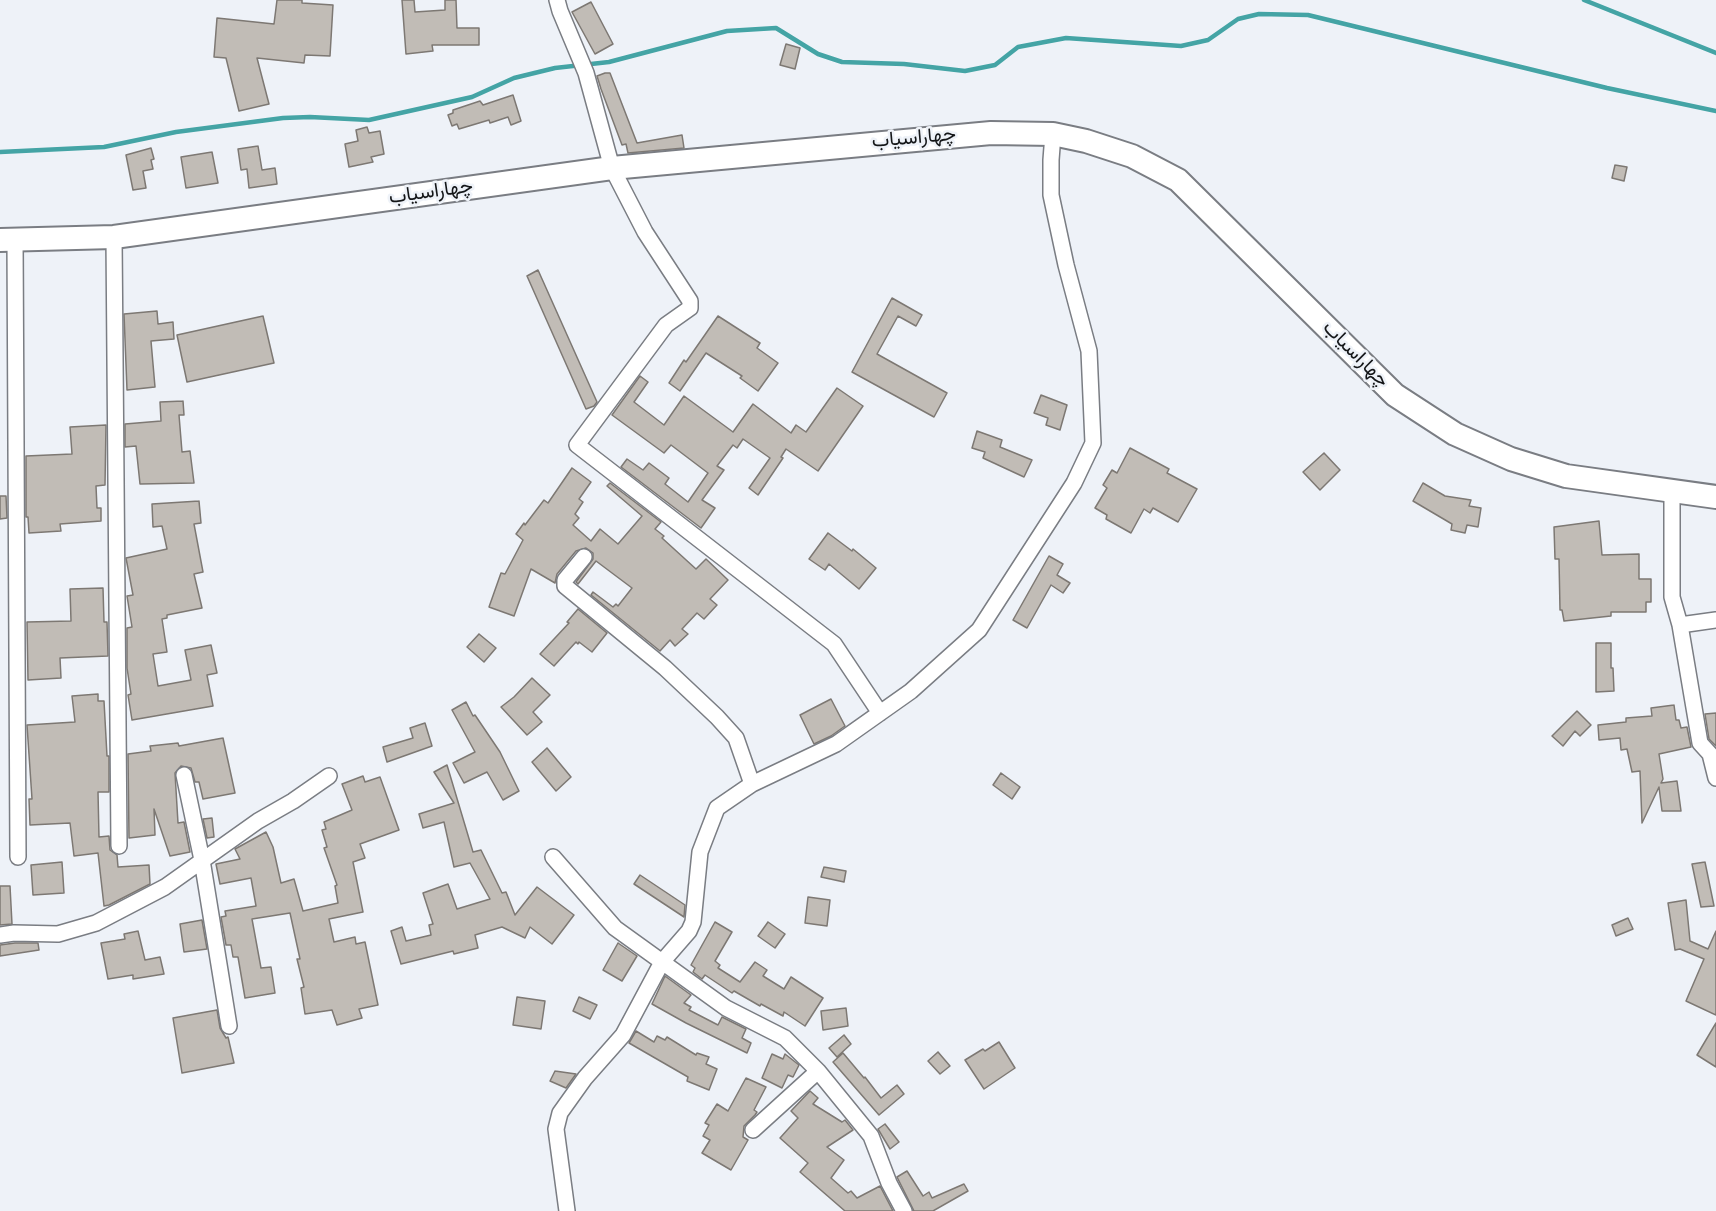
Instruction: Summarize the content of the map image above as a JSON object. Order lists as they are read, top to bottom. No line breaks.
{"streets":{"highway":["چهاراسیاب"]}}
